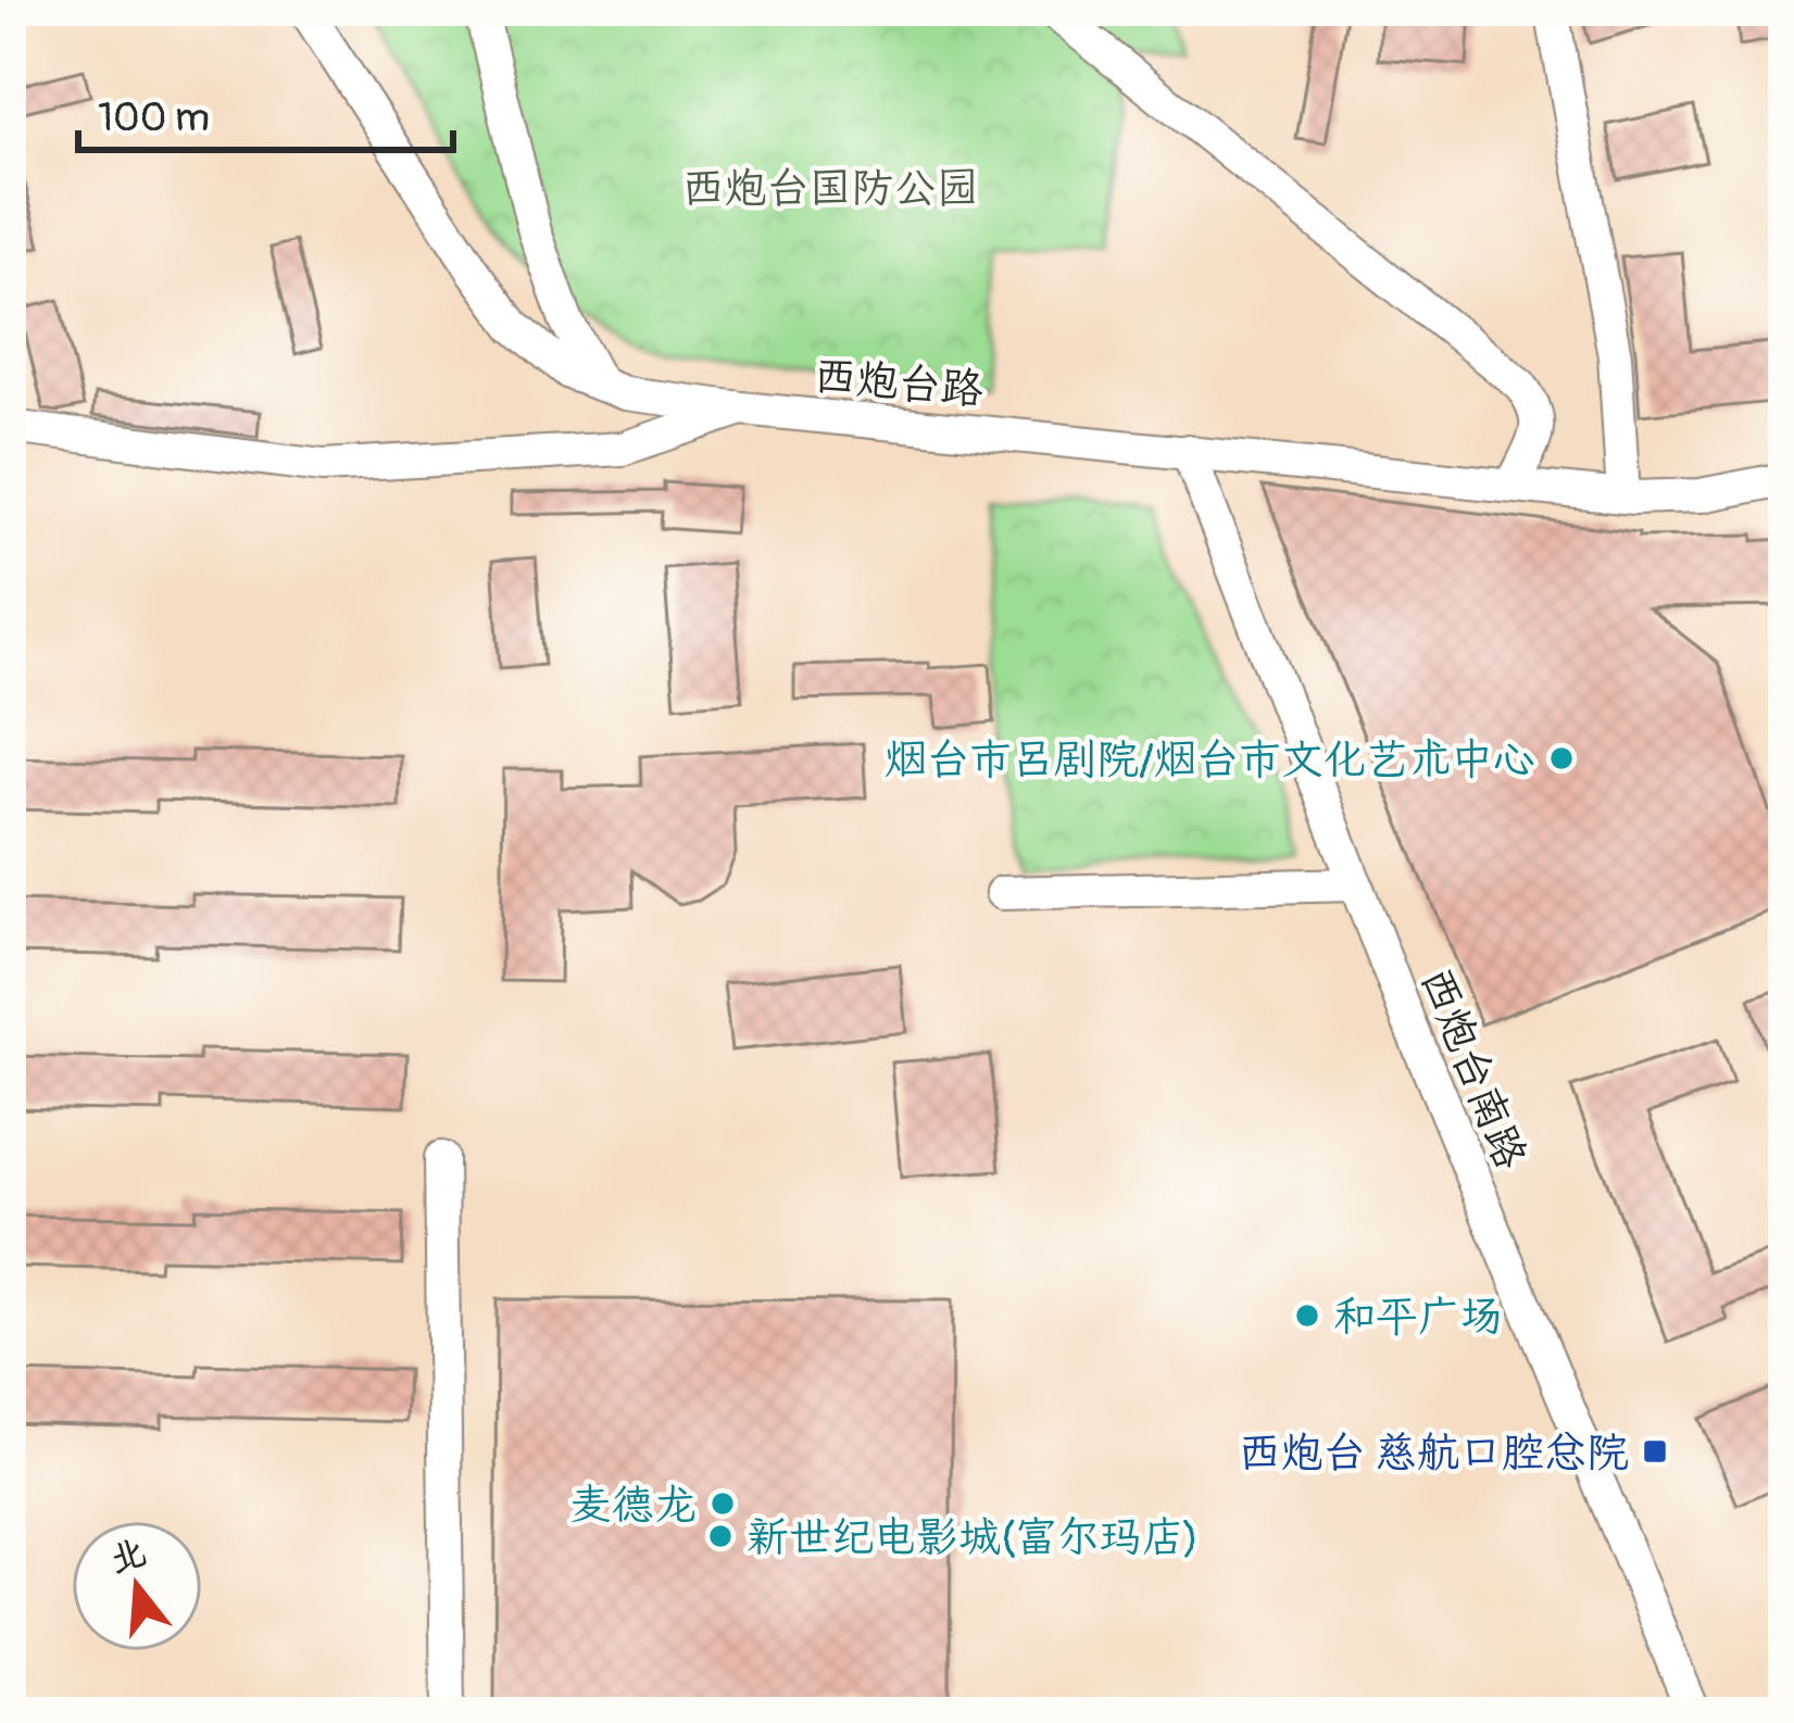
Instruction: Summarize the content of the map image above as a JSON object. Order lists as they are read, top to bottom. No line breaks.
{"streets":{"street":["西炮台路","西炮台南路"]},"crossings":[["西炮台路","西炮台南路"]],"parks":["西炮台国防公园"],"places":{"other":["烟台市吕剧院/烟台市文化艺术中心","和平广场","麦德龙","新世纪电影城(富尔玛店)"],"transit":["西炮台 慈航口腔总院"]},"scale_bar":"100 m","north":"top"}
